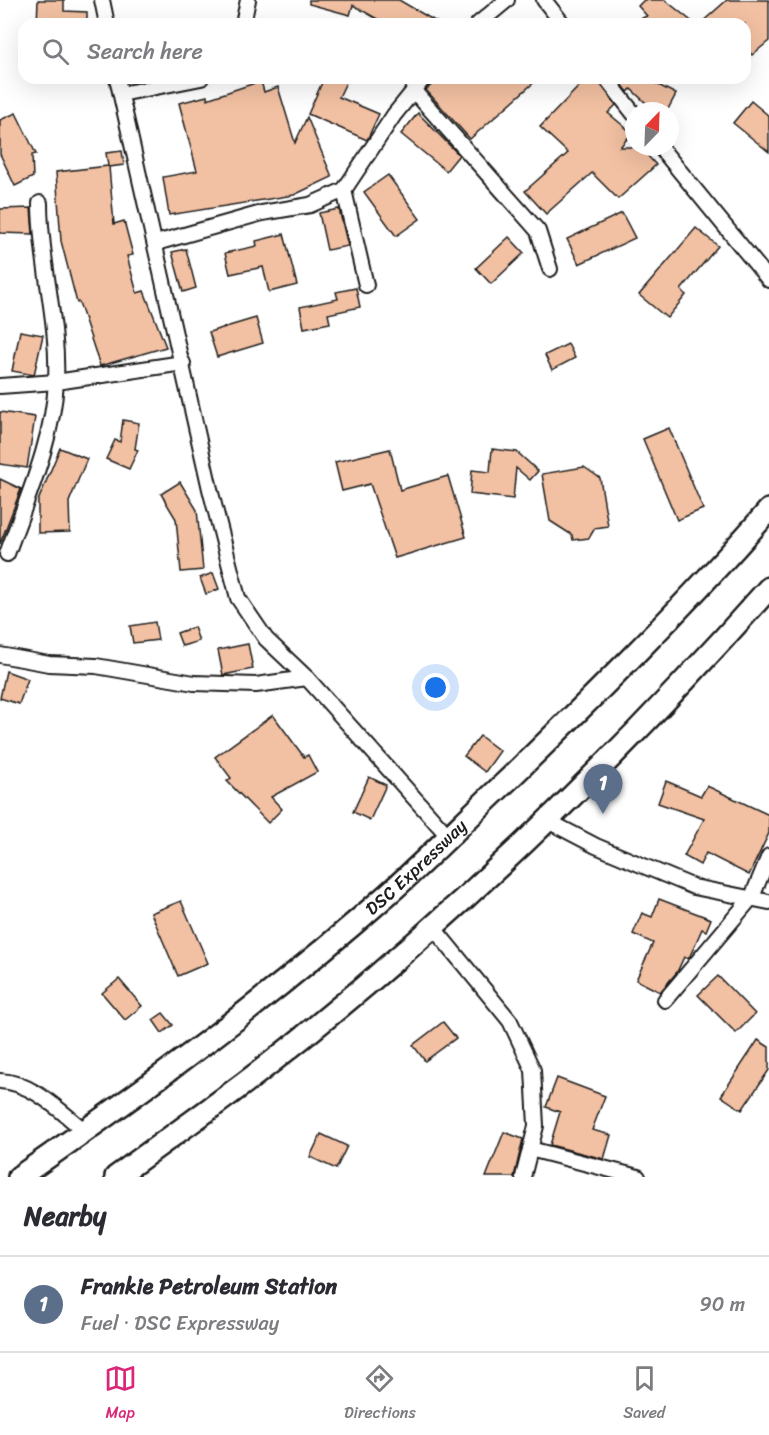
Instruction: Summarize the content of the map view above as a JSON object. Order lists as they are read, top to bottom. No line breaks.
{"streets":{"main road":["DSC Expressway"]},"north":"top right","page":{"search":"Search here","pins":"1","heading":"Nearby","list":[{"mark":"1","name":"Frankie Petroleum Station","note":"Fuel · DSC Expressway","value":"90 m"}],"nav":["Map","Directions","Saved"]}}
